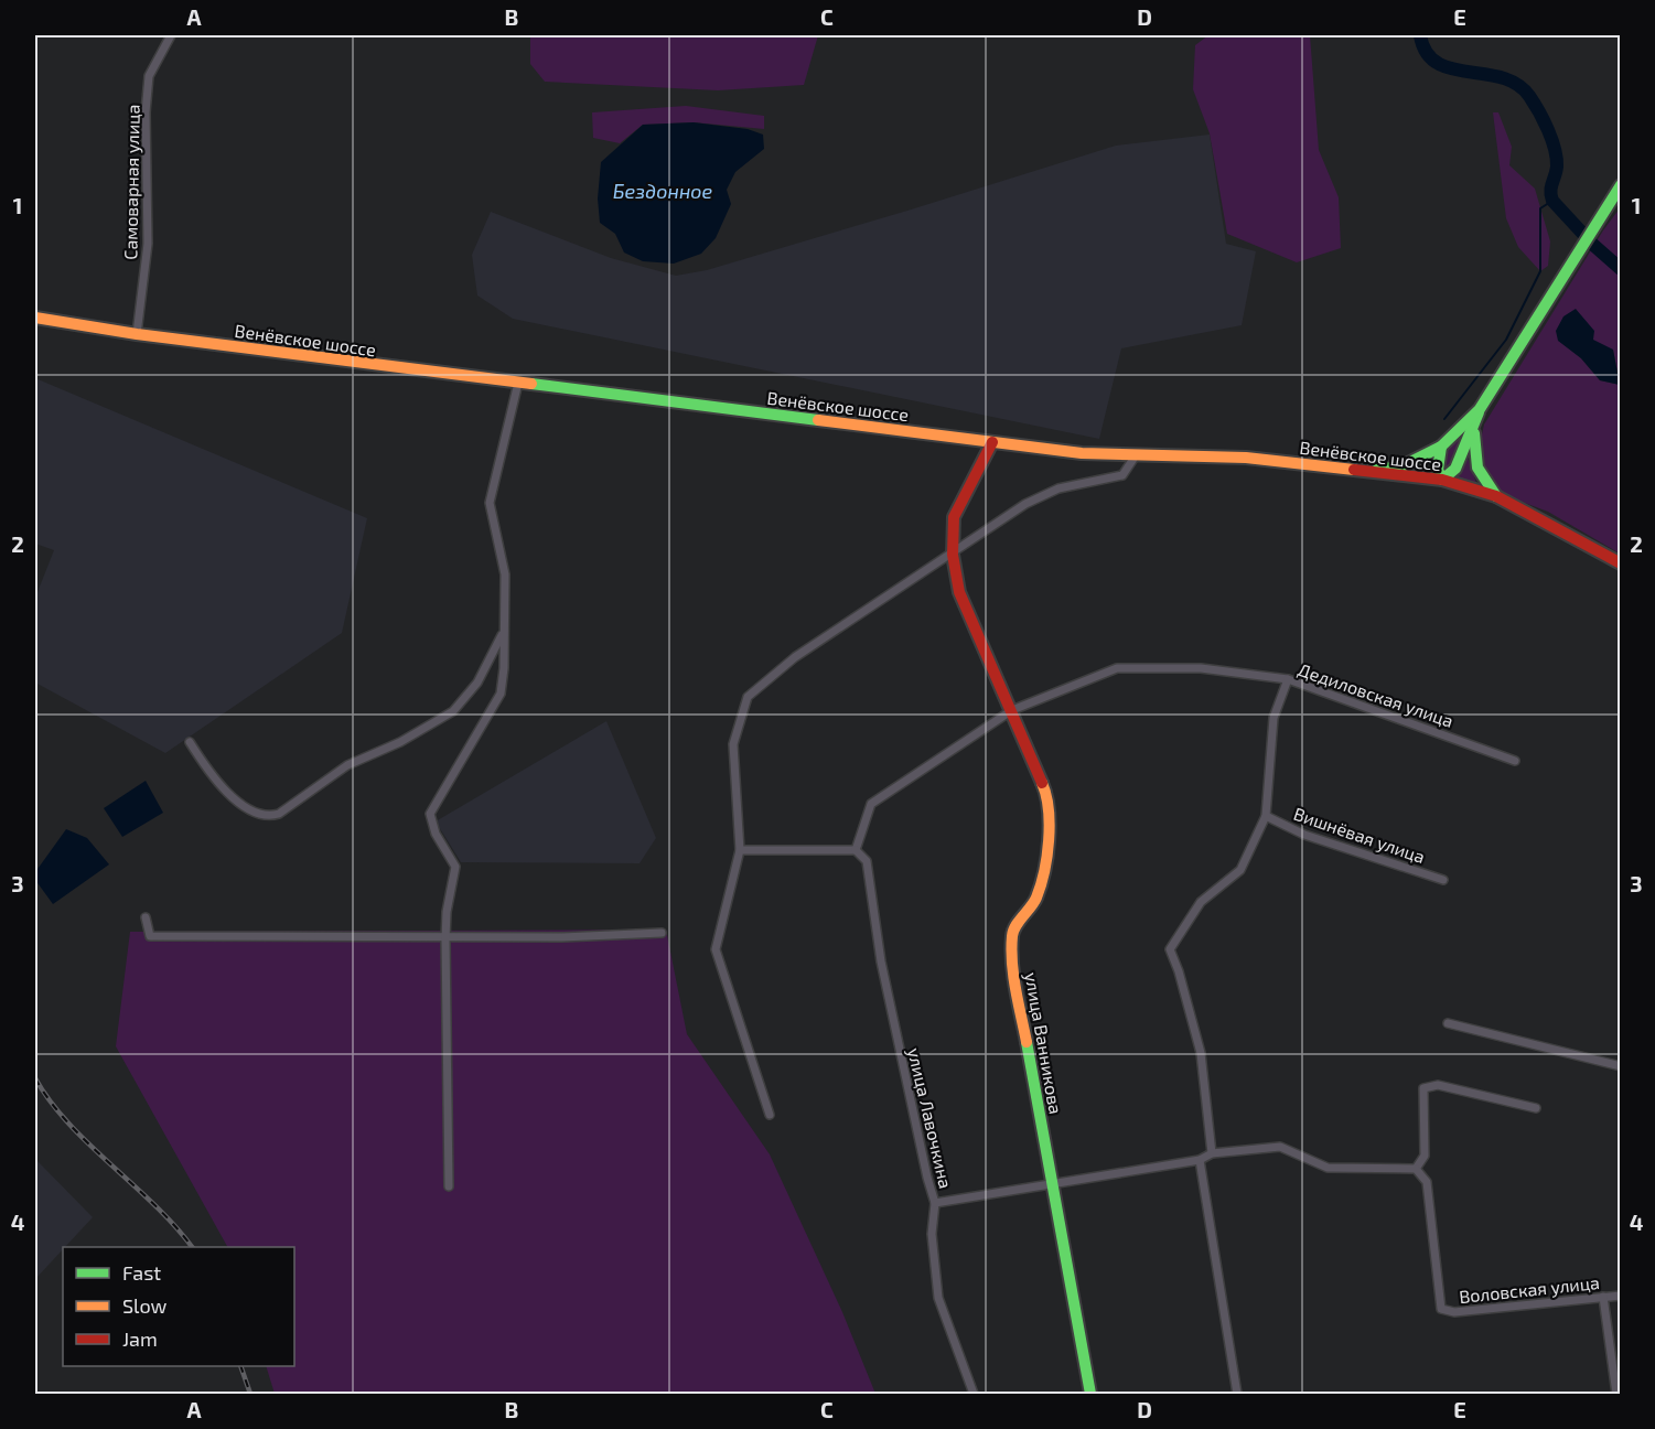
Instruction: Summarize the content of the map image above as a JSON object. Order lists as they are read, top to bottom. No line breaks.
{"streets":{"main road":["Венёвское шоссе","улица Ванникова"],"street":["Самоварная улица","Дедиловская улица","Вишнёвая улица","улица Лавочкина","Воловская улица"]},"crossings":[["Самоварная улица","Венёвское шоссе"],["Венёвское шоссе","улица Ванникова"],["Дедиловская улица","улица Ванникова"],["Дедиловская улица","улица Лавочкина"]],"water":["Бездонное"],"legend":["Fast","Slow","Jam"],"grid":{"columns":["A","B","C","D","E"],"rows":["1","2","3","4"]}}
